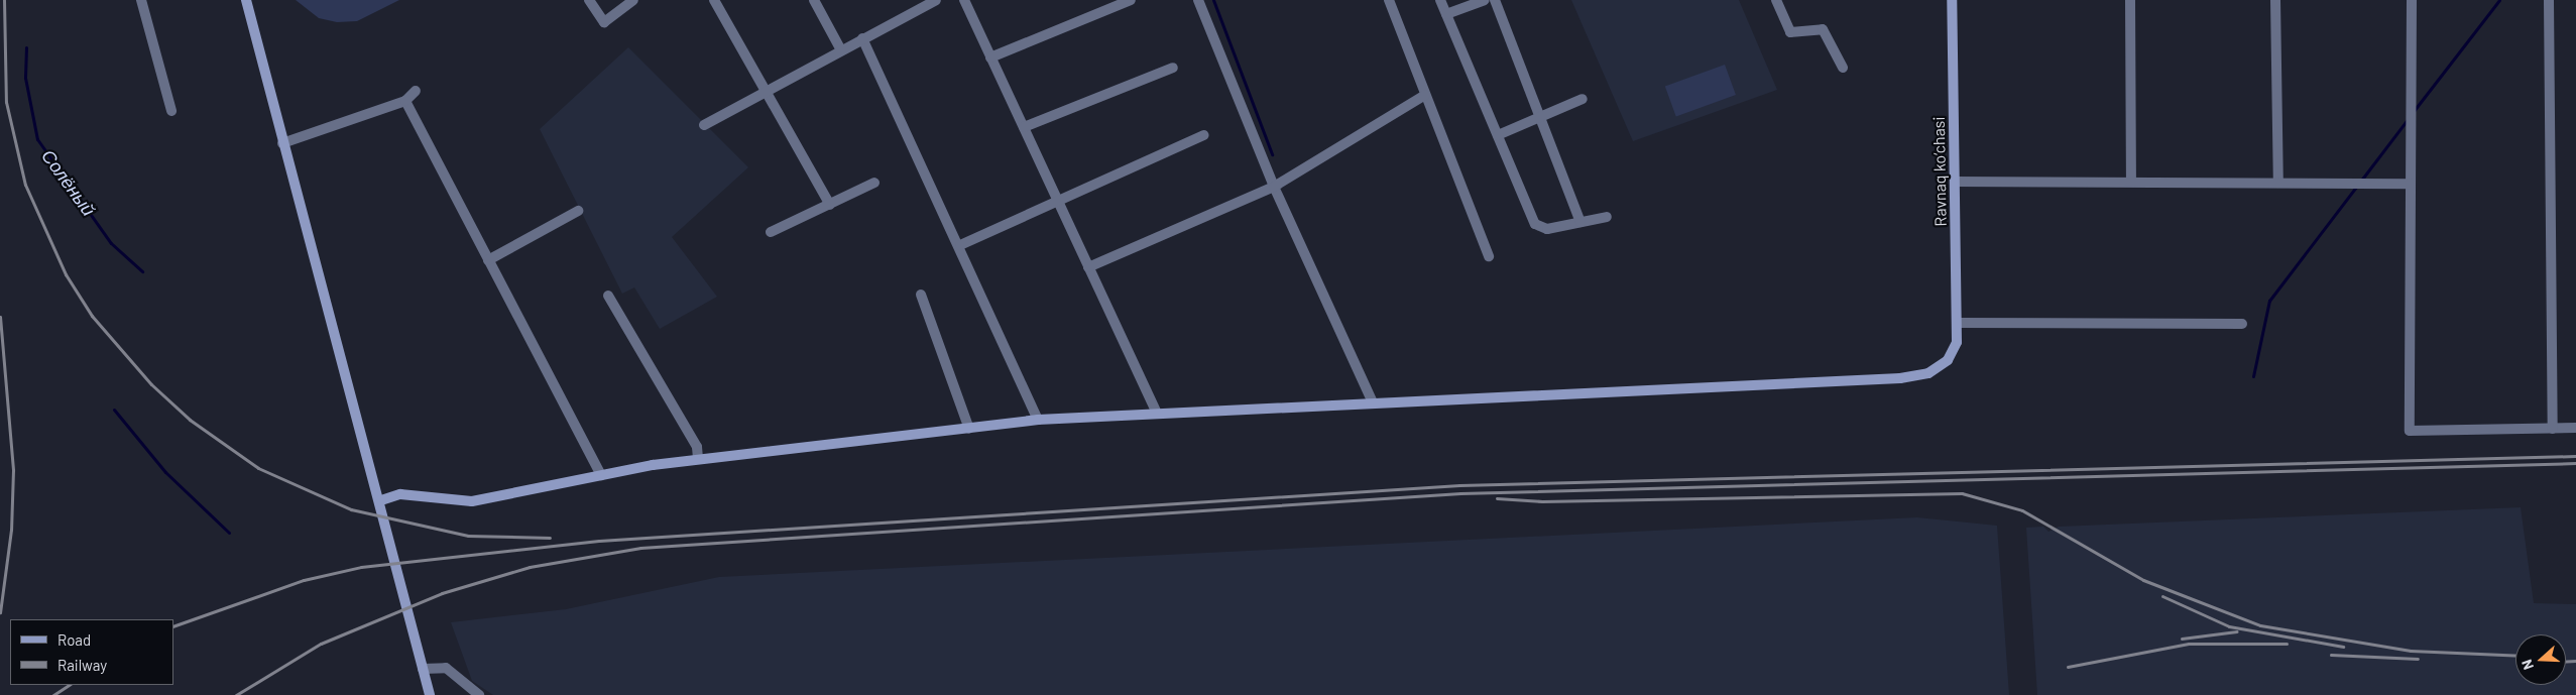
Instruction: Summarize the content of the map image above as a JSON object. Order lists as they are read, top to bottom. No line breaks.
{"streets":{"street":["Ravnaq ko‘chasi"]},"water":["Солёный"],"legend":["Road","Railway"],"north":"left"}
